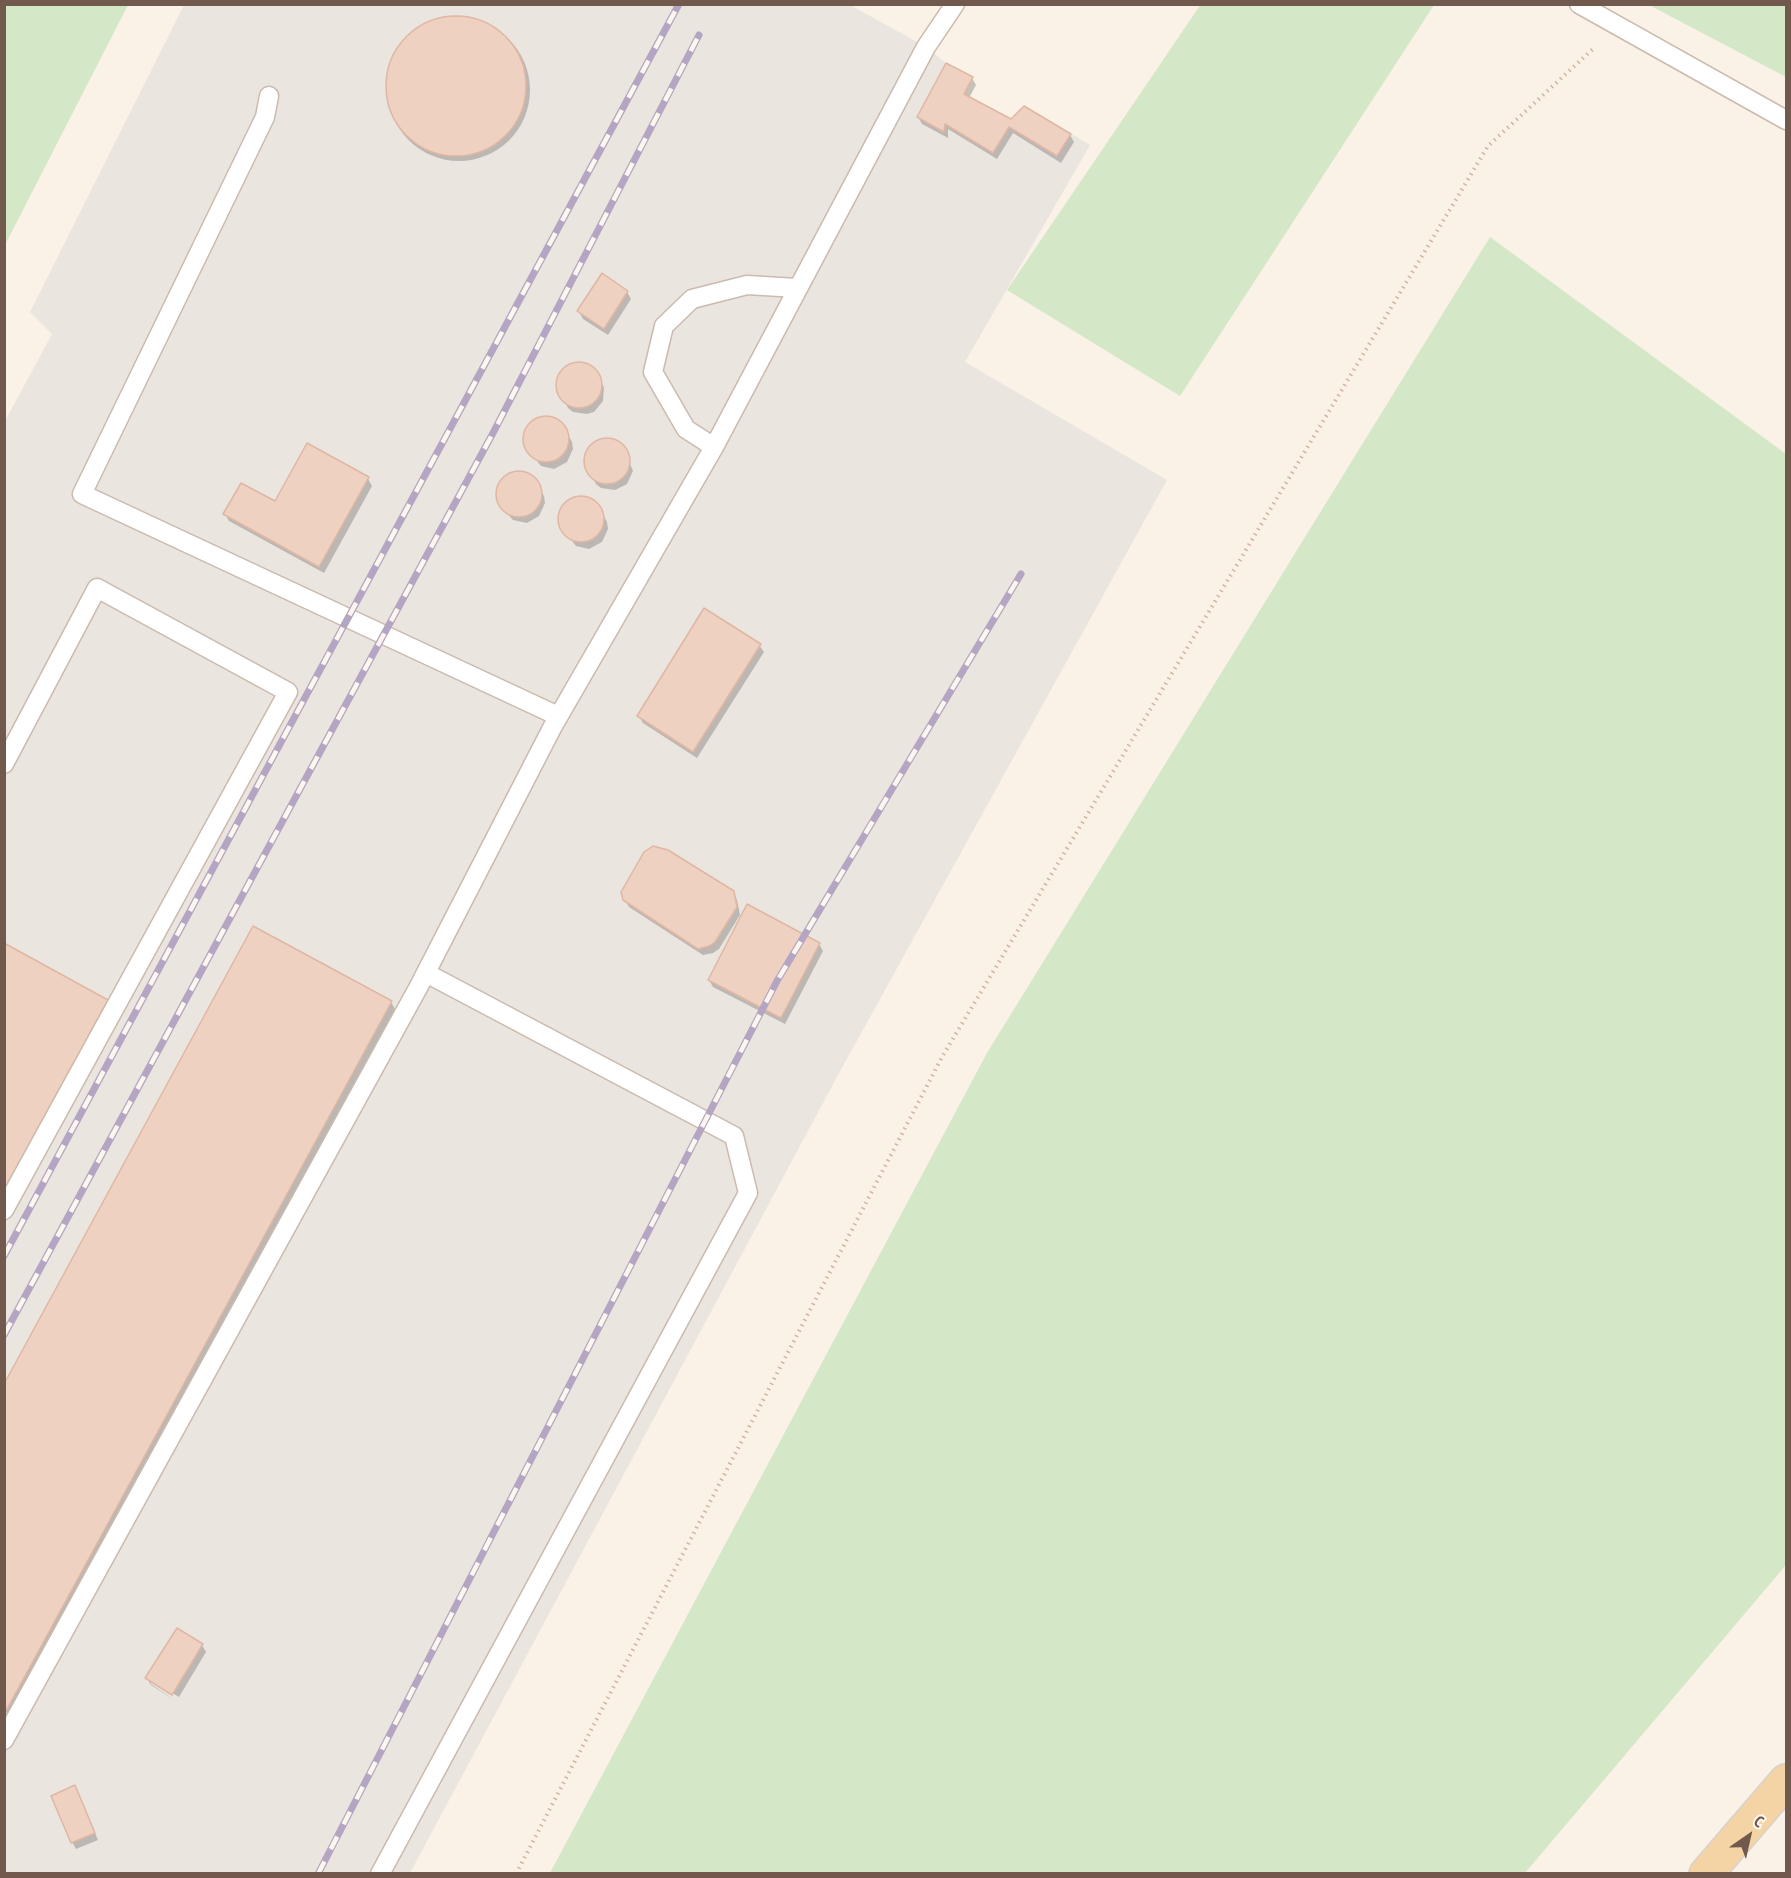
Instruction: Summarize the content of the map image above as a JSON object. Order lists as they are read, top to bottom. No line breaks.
{"north":"top right"}
